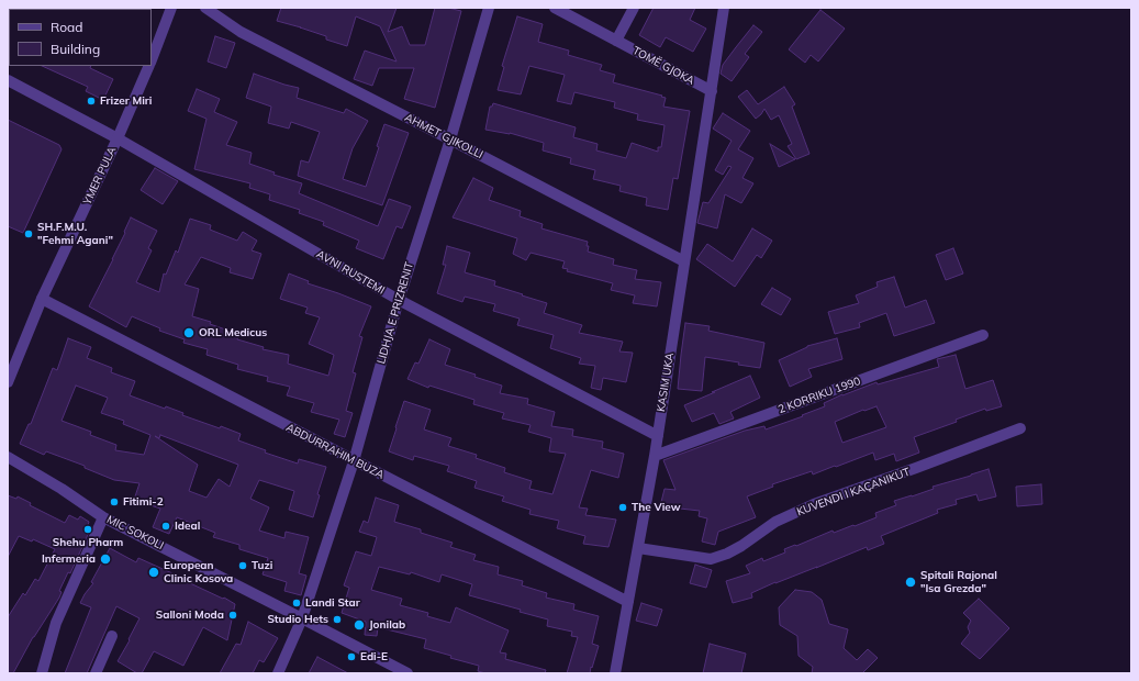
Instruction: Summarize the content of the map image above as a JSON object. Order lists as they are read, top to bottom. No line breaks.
{"streets":{"street":["TOMË GJOKA","AHMET GJIKOLLI","YMER PULA","AVNI RUSTEMI","LIDHJA E PRIZRENIT","KASIM UKA","2 KORRIKU 1990","ABDURRAHIM BUZA","KUVENDI I KAÇANIKUT","MIC SOKOLI"]},"crossings":[["TOMË GJOKA","KASIM UKA"],["AHMET GJIKOLLI","LIDHJA E PRIZRENIT"],["AHMET GJIKOLLI","KASIM UKA"],["YMER PULA","AVNI RUSTEMI"],["YMER PULA","ABDURRAHIM BUZA"],["AVNI RUSTEMI","LIDHJA E PRIZRENIT"],["AVNI RUSTEMI","KASIM UKA"],["LIDHJA E PRIZRENIT","ABDURRAHIM BUZA"],["LIDHJA E PRIZRENIT","MIC SOKOLI"],["KASIM UKA","2 KORRIKU 1990"],["KASIM UKA","ABDURRAHIM BUZA"],["KASIM UKA","KUVENDI I KAÇANIKUT"]],"places":["Frizer Miri","SH.F.M.U. \"Fehmi Agani\"","ORL Medicus","Fitimi-2","The View","Ideal","Shehu Pharm","Infermeria","Tuzi","European Clinic Kosova","Spitali Rajonal \"Isa Grezda\"","Landi Star","Salloni Moda","Studio Hets","Jonilab","Edi-E"],"legend":["Road","Building"]}
